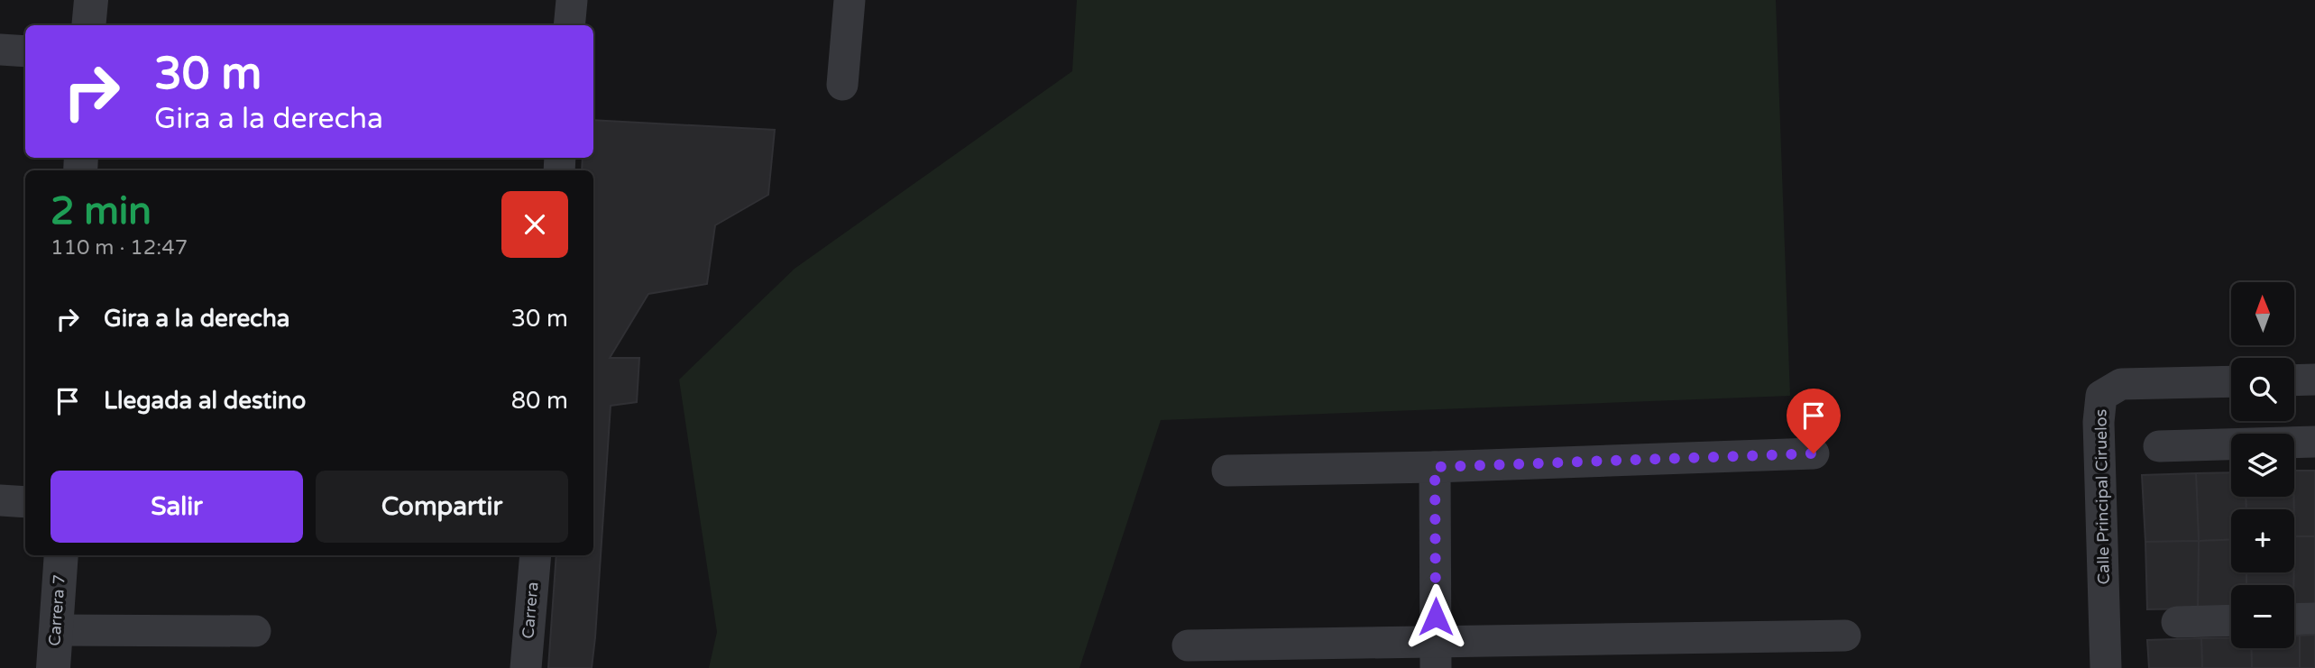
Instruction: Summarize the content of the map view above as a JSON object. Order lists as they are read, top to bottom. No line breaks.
{"streets":{"street":["Calle Principal Ciruelos","Carrera 7","Carrera"]},"north":"top","page":{"turn":["30 m","Gira a la derecha"],"heading":["2 min","110 m · 12:47"],"list":[{"name":"Gira a la derecha","value":"30 m"},{"name":"Llegada al destino","value":"80 m"}],"map_buttons":["+","−"],"buttons":["Salir","Compartir"]}}
